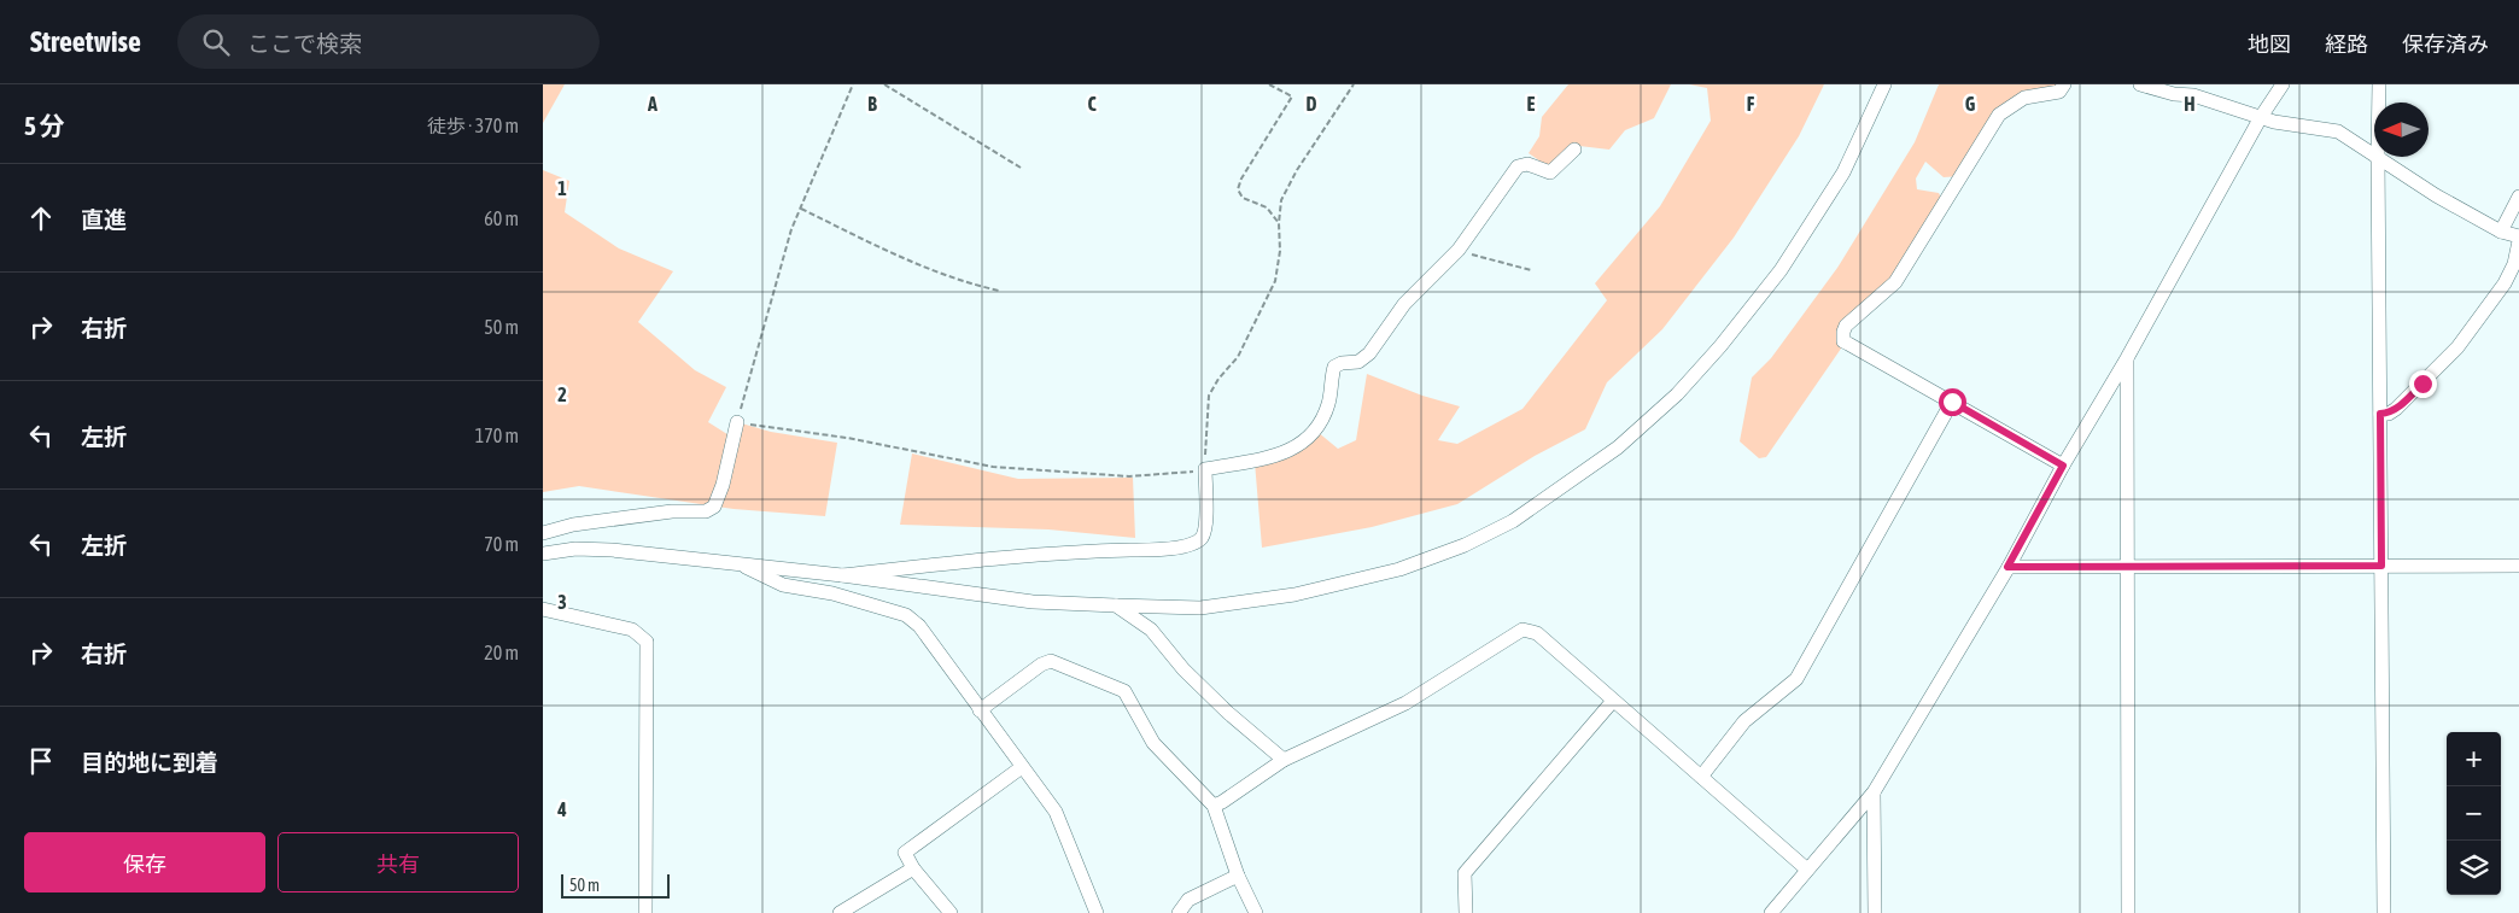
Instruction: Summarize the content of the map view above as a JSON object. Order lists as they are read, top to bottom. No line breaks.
{"scale_bar":"50 m","north":"left","page":{"header":"Streetwise","search":"ここで検索","nav":["地図","経路","保存済み"],"heading":["5 分","徒歩 · 370 m"],"list":[["直進","60 m"],["右折","50 m"],["左折","170 m"],["左折","70 m"],["右折","20 m"],"目的地に到着"],"map_buttons":["+","−"],"buttons":["保存","共有"],"scale":"50 m"},"grid":{"columns":["A","B","C","D","E","F","G","H"],"rows":["1","2","3","4"]}}
